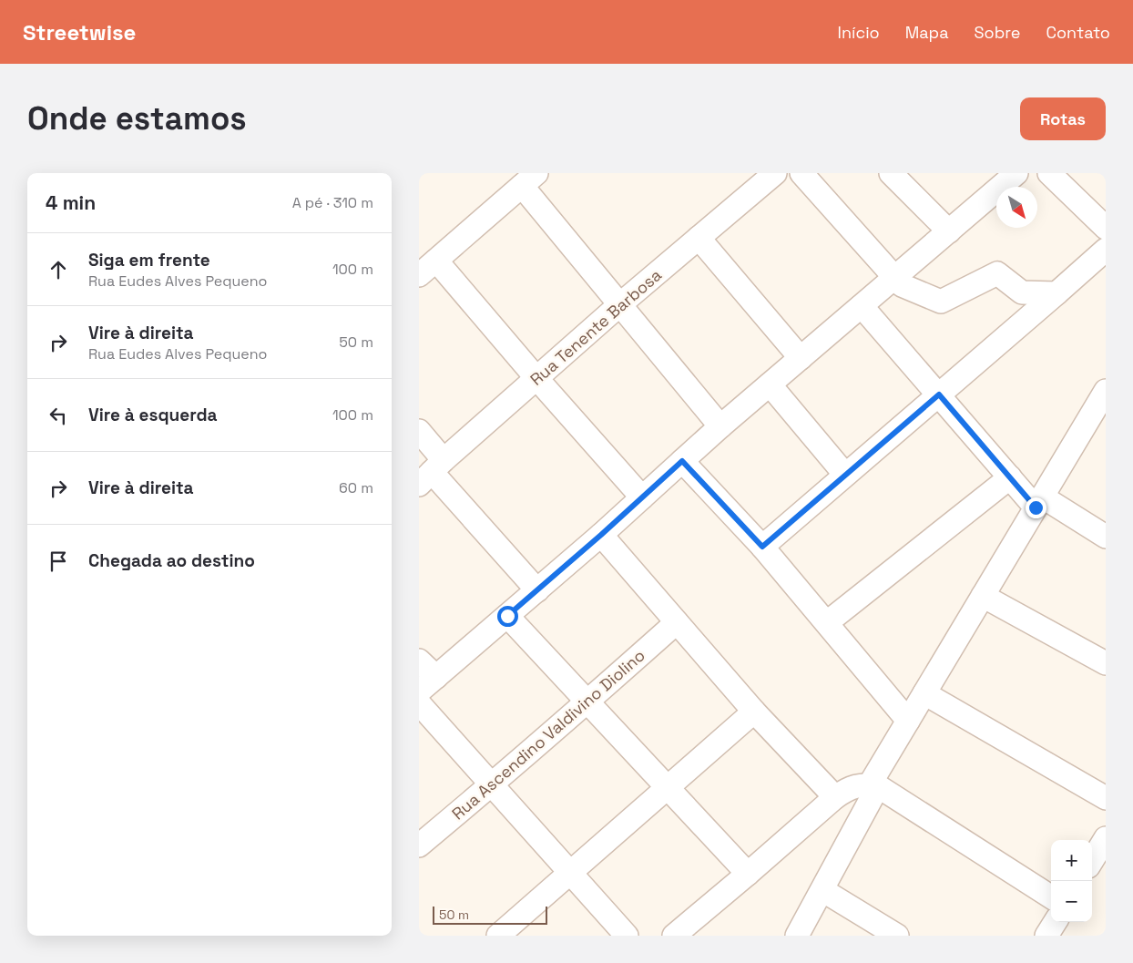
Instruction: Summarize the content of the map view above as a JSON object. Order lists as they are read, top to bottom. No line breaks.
{"streets":{"street":["Rua Tenente Barbosa","Rua Ascendino Valdivino Diolino"]},"scale_bar":"50 m","north":"bottom right","page":{"header":"Streetwise","nav":["Início","Mapa","Sobre","Contato"],"buttons":"Rotas","title":"Onde estamos","heading":["4 min","A pé · 310 m"],"list":[["Siga em frente","Rua Eudes Alves Pequeno","100 m"],["Vire à direita","Rua Eudes Alves Pequeno","50 m"],["Vire à esquerda","100 m"],["Vire à direita","60 m"],"Chegada ao destino"],"map_buttons":["+","−"],"scale":"50 m"}}
